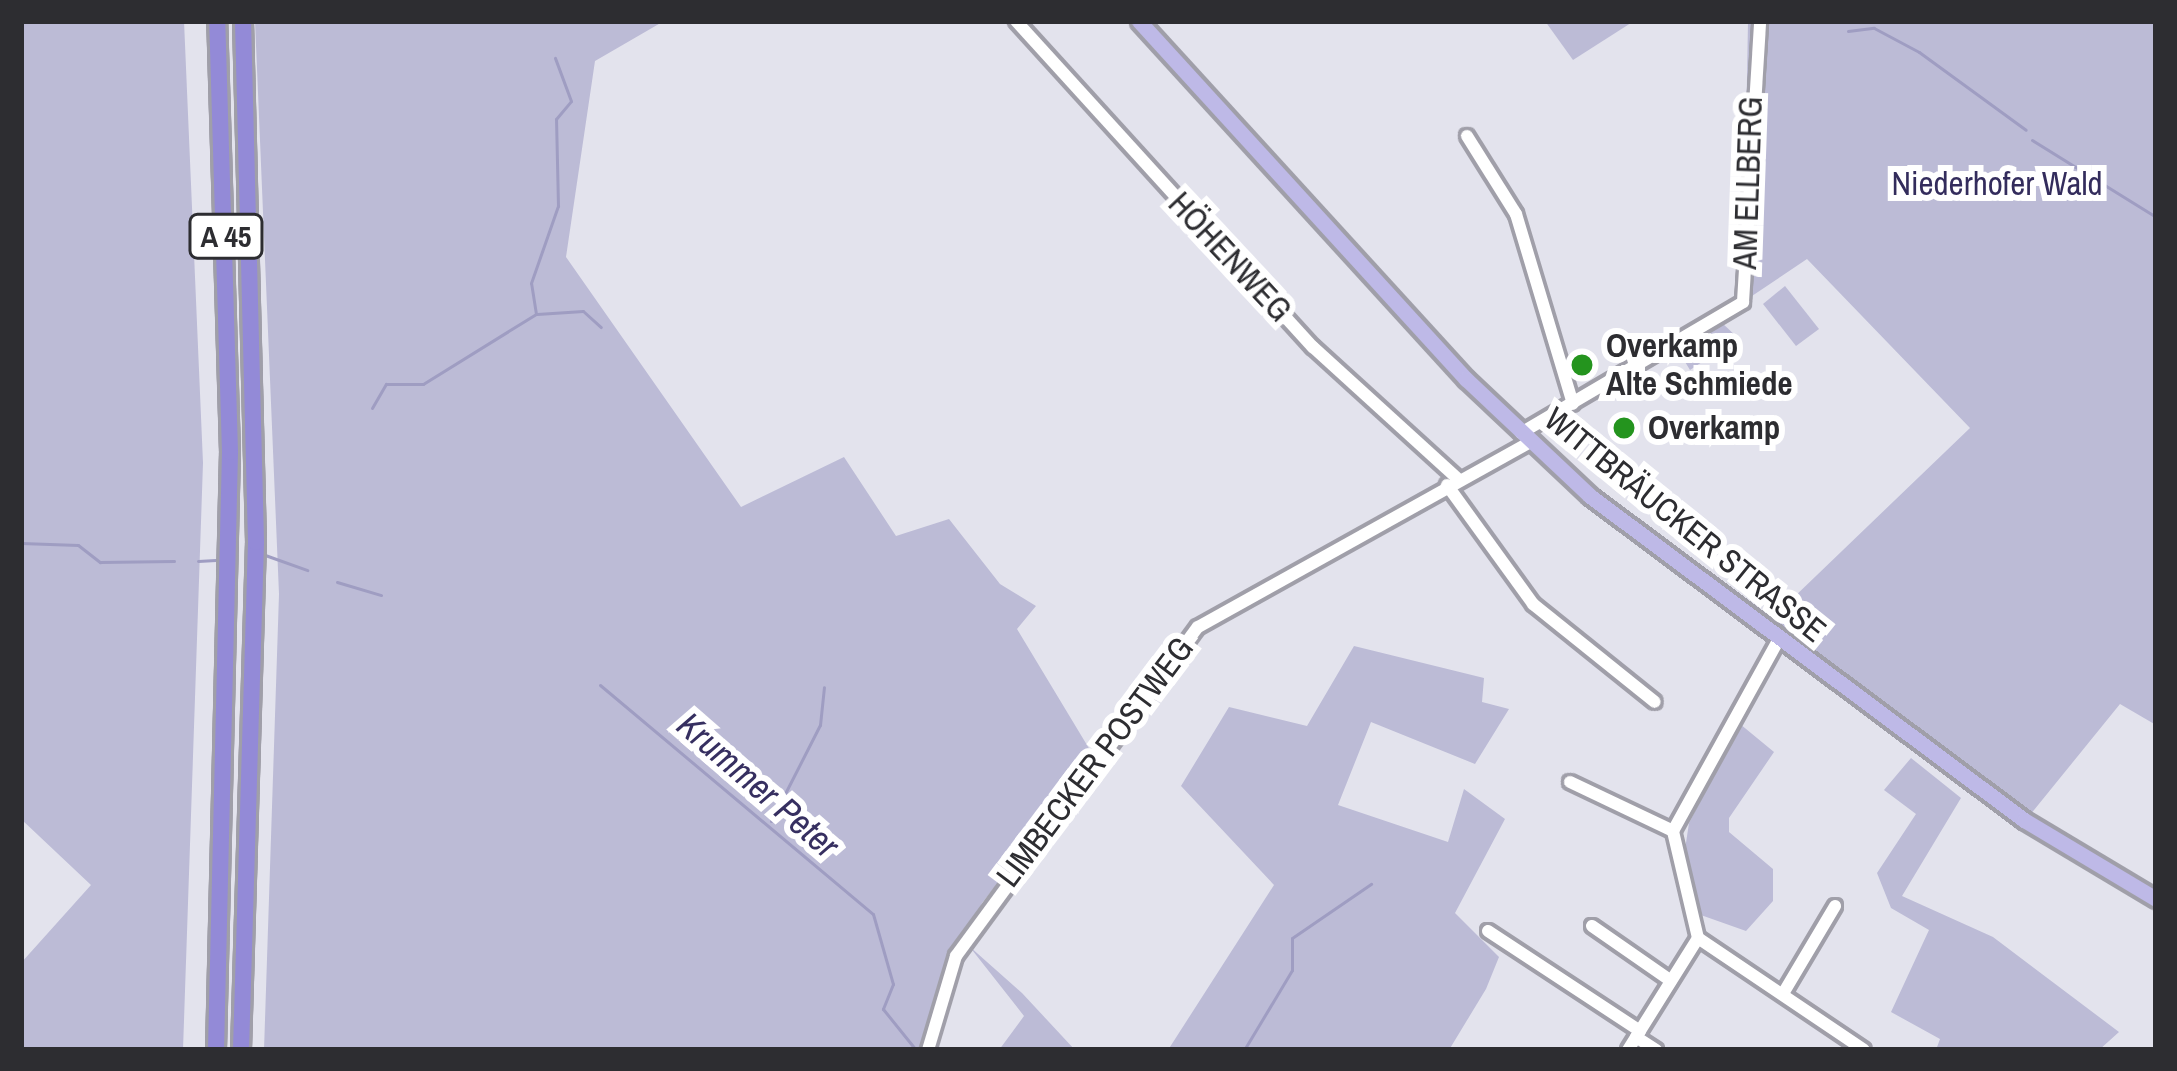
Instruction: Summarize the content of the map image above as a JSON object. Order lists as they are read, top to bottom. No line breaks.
{"streets":{"highway":["A 45"],"main road":["WITTBRÄUCKER STRASSE"],"street":["AM ELLBERG","HÖHENWEG","LIMBECKER POSTWEG"]},"crossings":[["AM ELLBERG","WITTBRÄUCKER STRASSE"],["AM ELLBERG","LIMBECKER POSTWEG"],["HÖHENWEG","LIMBECKER POSTWEG"],["WITTBRÄUCKER STRASSE","LIMBECKER POSTWEG"]],"water":["Krummer Peter"],"parks":["Niederhofer Wald"],"places":["Overkamp Alte Schmiede","Overkamp"]}
